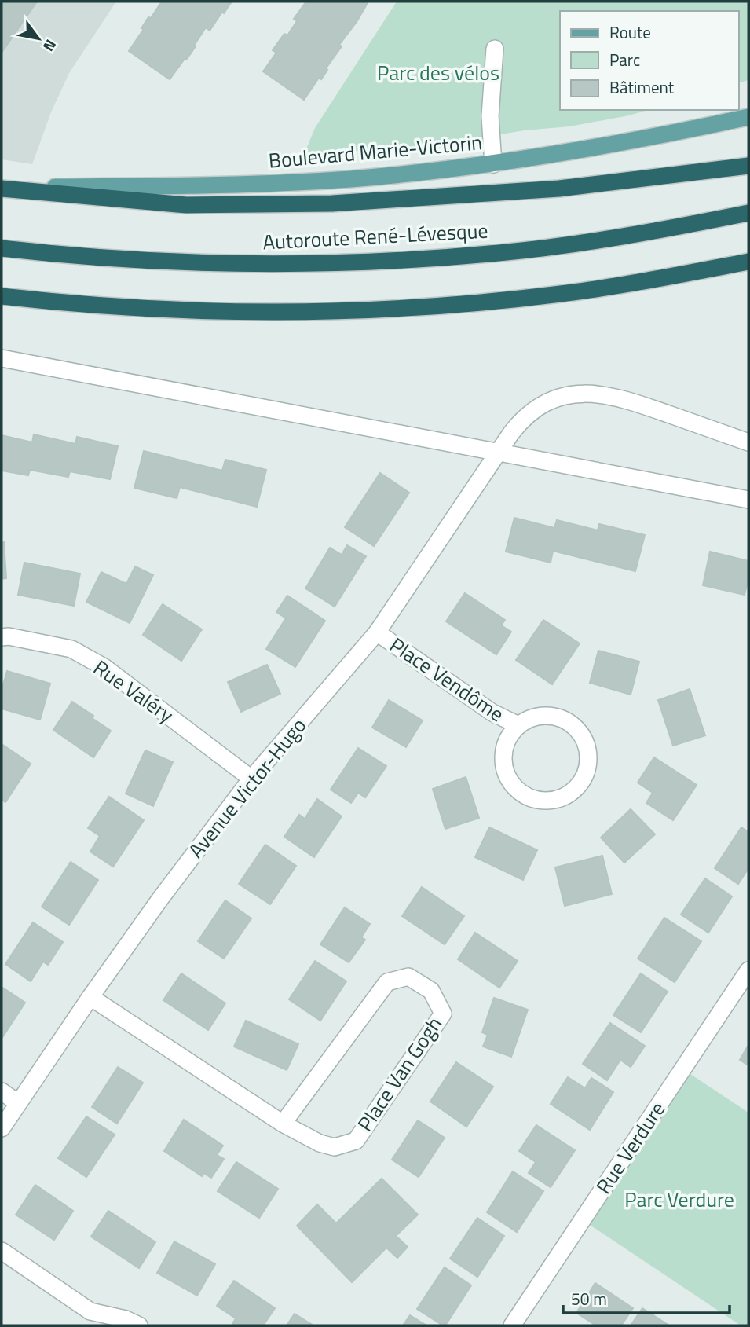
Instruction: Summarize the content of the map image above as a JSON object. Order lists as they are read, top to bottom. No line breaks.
{"streets":{"highway":["Autoroute René-Lévesque"],"main road":["Boulevard Marie-Victorin"],"street":["Place Vendôme","Rue Valéry","Avenue Victor-Hugo","Place Van Gogh","Rue Verdure"]},"crossings":[["Place Vendôme","Avenue Victor-Hugo"],["Rue Valéry","Avenue Victor-Hugo"],["Avenue Victor-Hugo","Place Van Gogh"]],"parks":["Parc des vélos","Parc Verdure"],"legend":["Route","Parc","Bâtiment"],"scale_bar":"50 m","north":"bottom right"}
